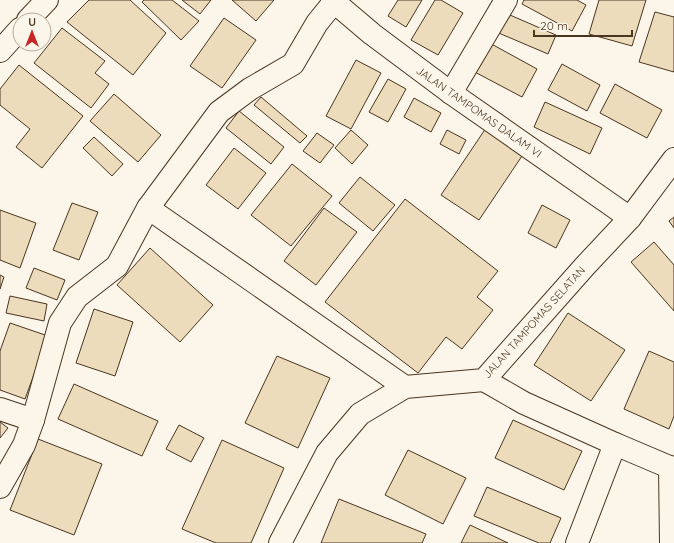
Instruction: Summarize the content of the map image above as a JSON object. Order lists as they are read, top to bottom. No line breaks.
{"streets":{"street":["JALAN TAMPOMAS DALAM VI","JALAN TAMPOMAS SELATAN"]},"crossings":[["JALAN TAMPOMAS DALAM VI","JALAN TAMPOMAS SELATAN"]],"scale_bar":"20 m","north":"top"}
